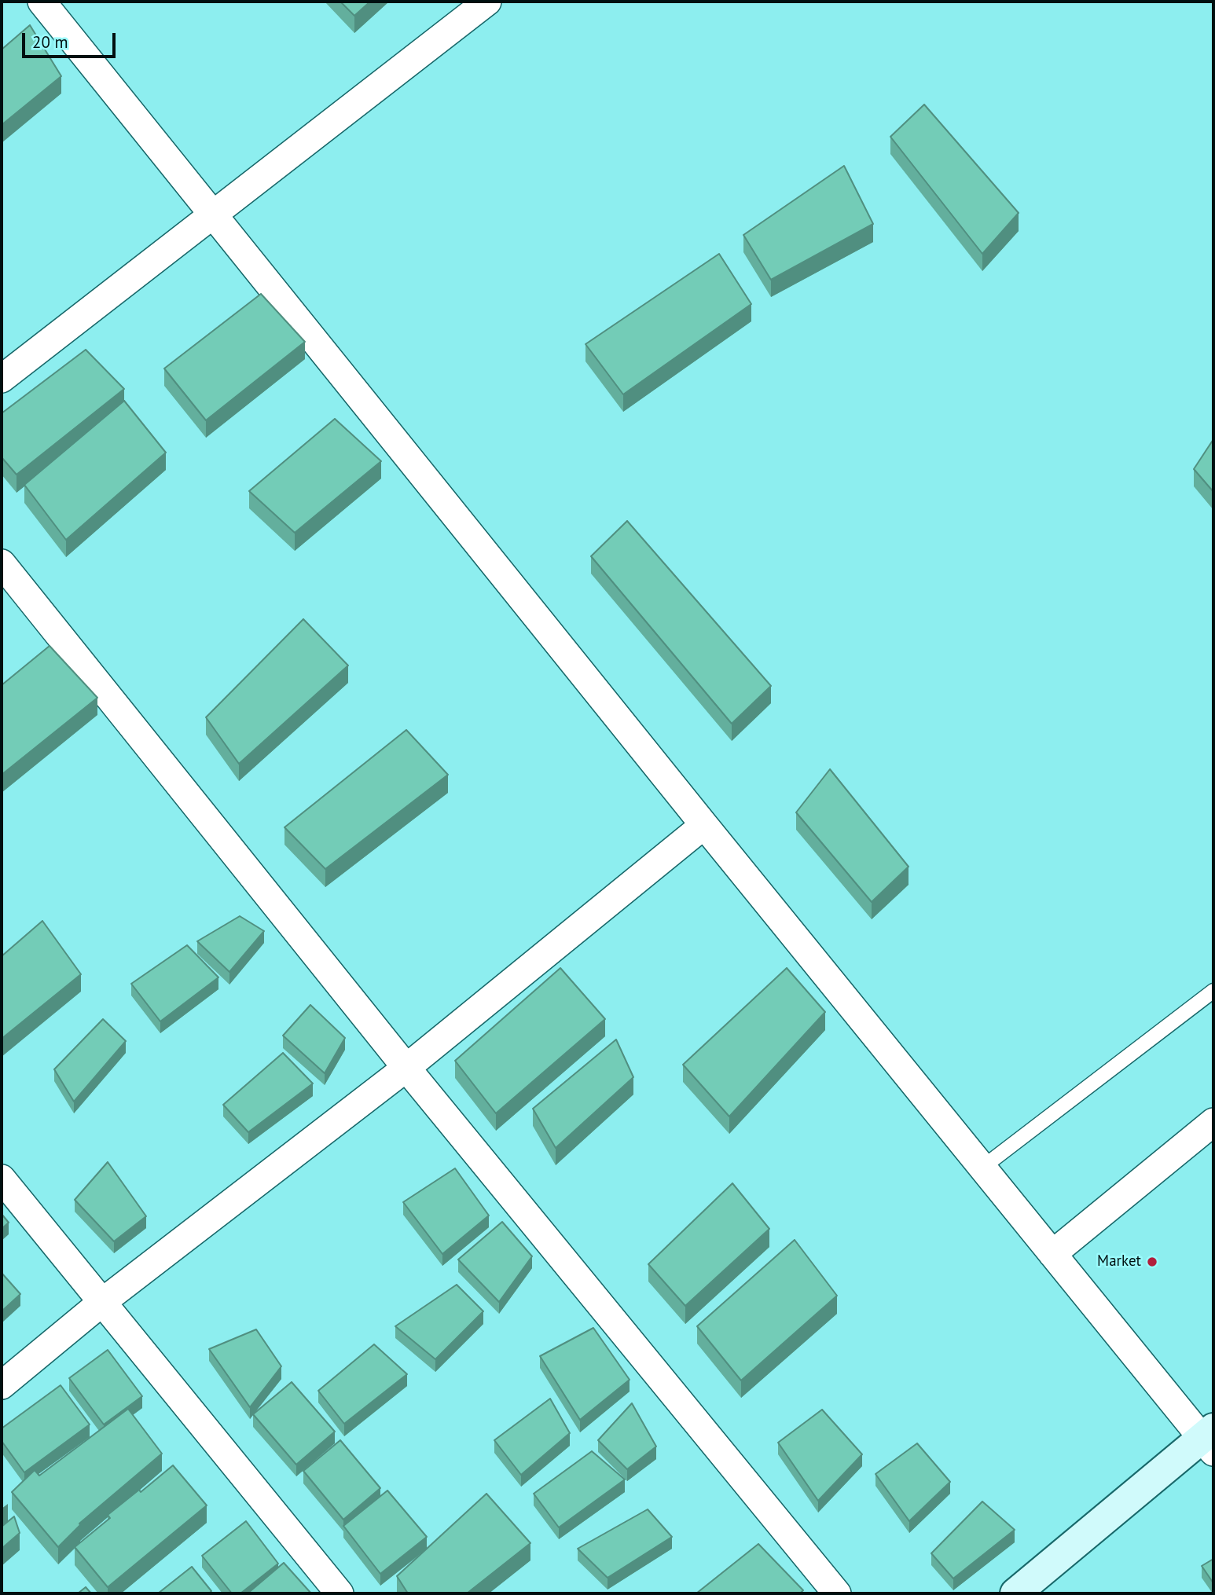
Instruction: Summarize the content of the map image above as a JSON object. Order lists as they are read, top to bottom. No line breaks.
{"places":["Market"],"scale_bar":"20 m"}
